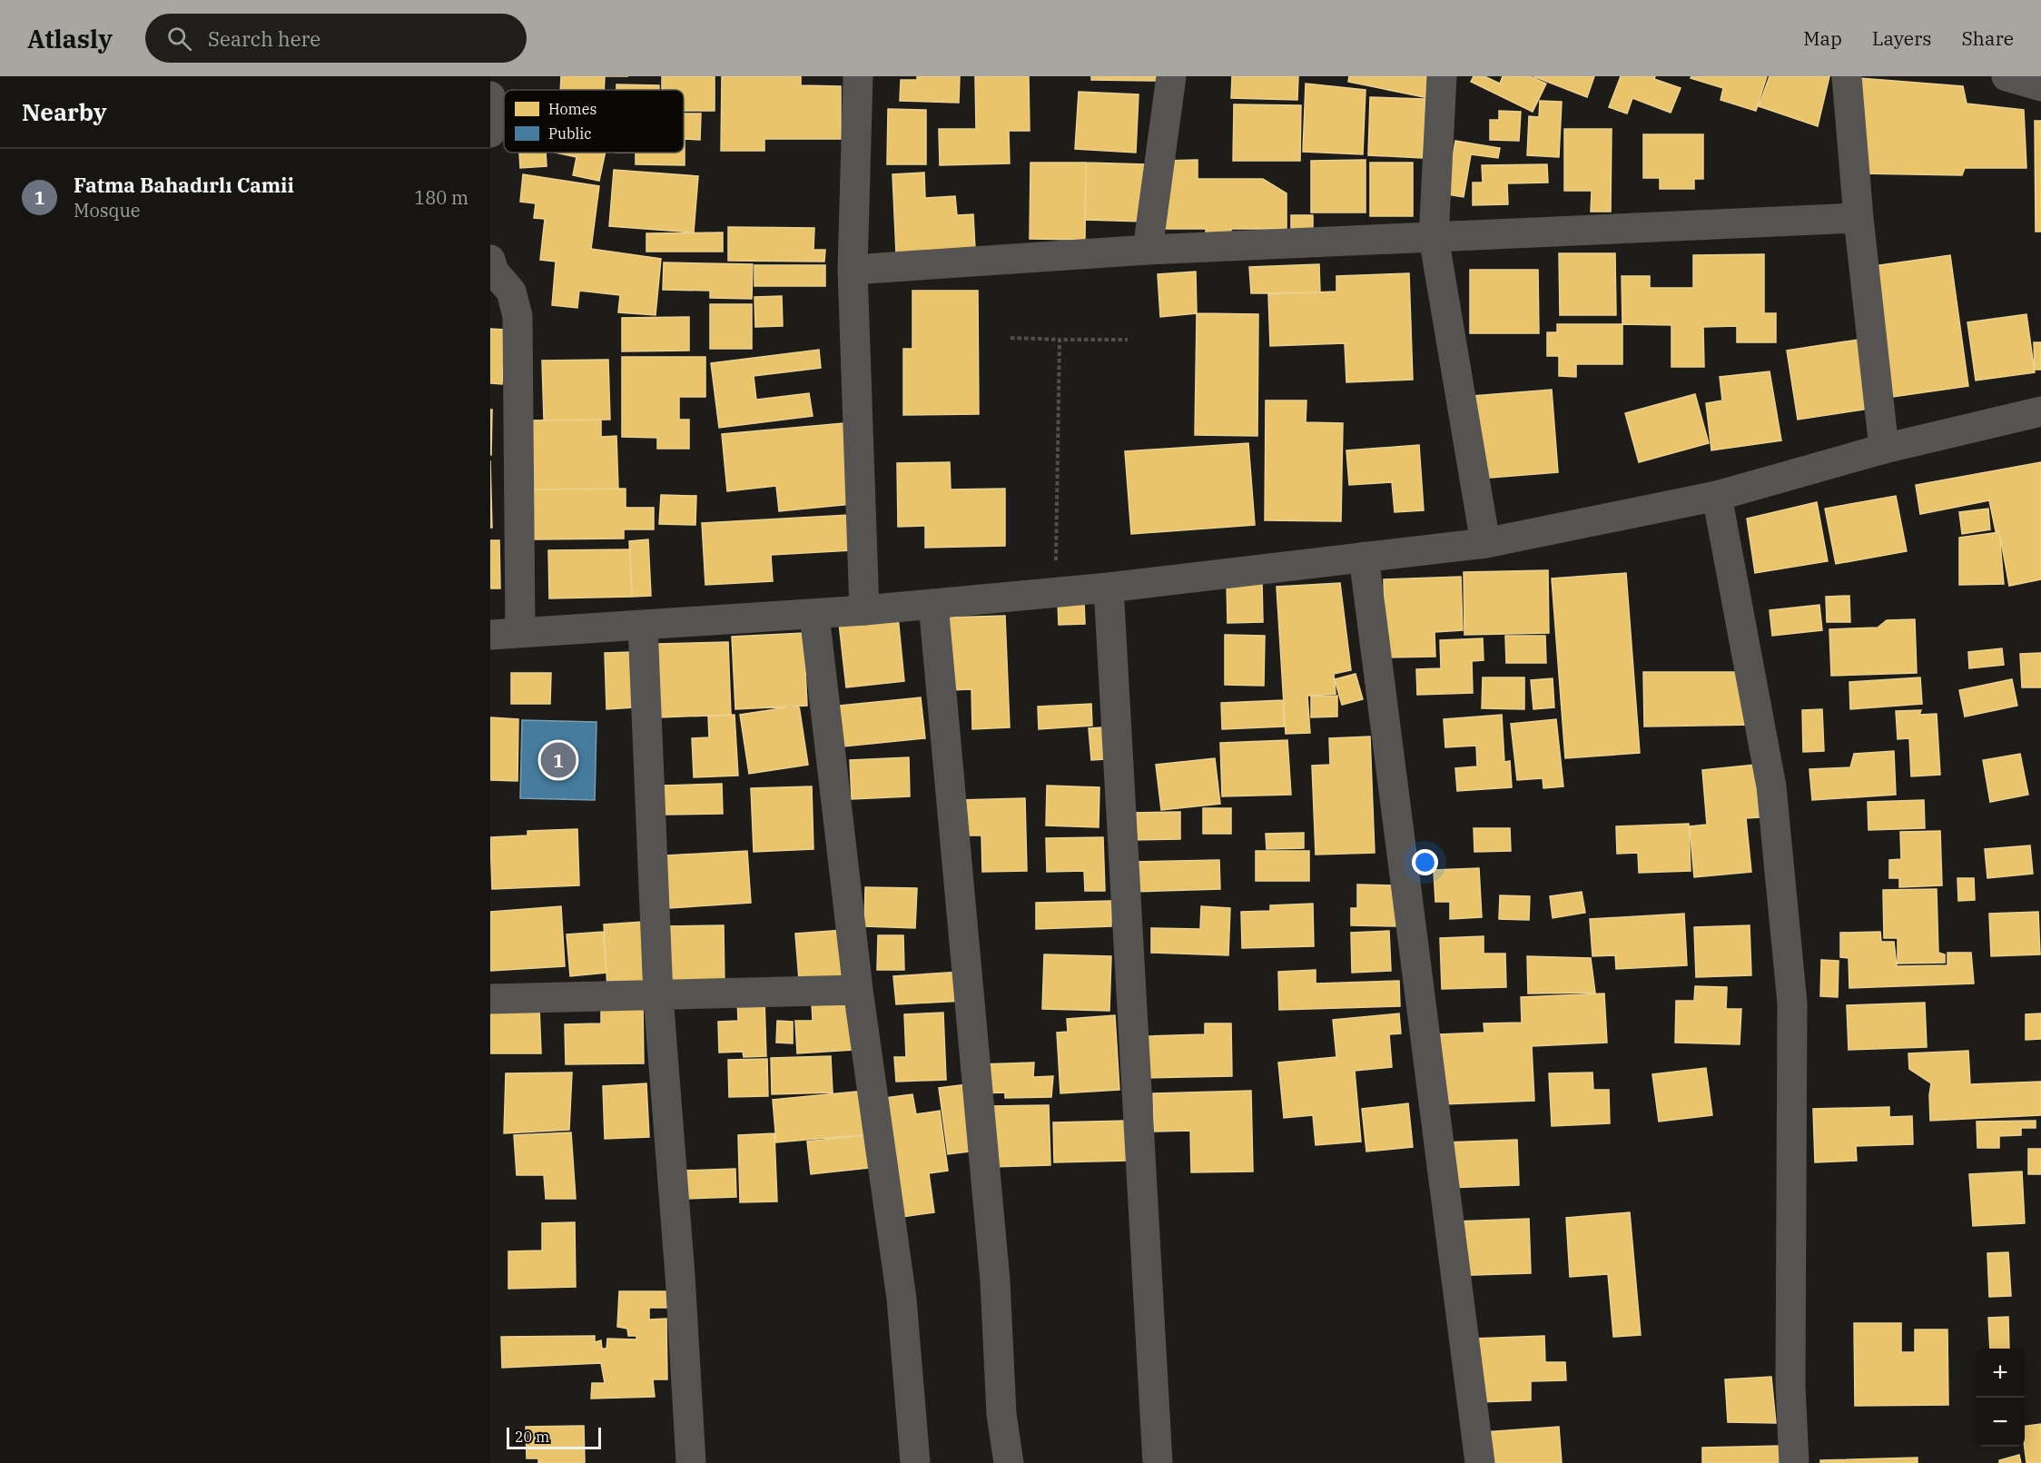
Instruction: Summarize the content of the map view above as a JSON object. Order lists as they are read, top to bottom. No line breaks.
{"legend":["Homes","Public"],"scale_bar":"20 m","page":{"header":"Atlasly","search":"Search here","nav":["Map","Layers","Share"],"heading":"Nearby","list":[{"mark":"1","name":"Fatma Bahadırlı Camii","note":"Mosque","value":"180 m"}],"pins":"1","map_buttons":["+","−"],"scale":"20 m"}}
